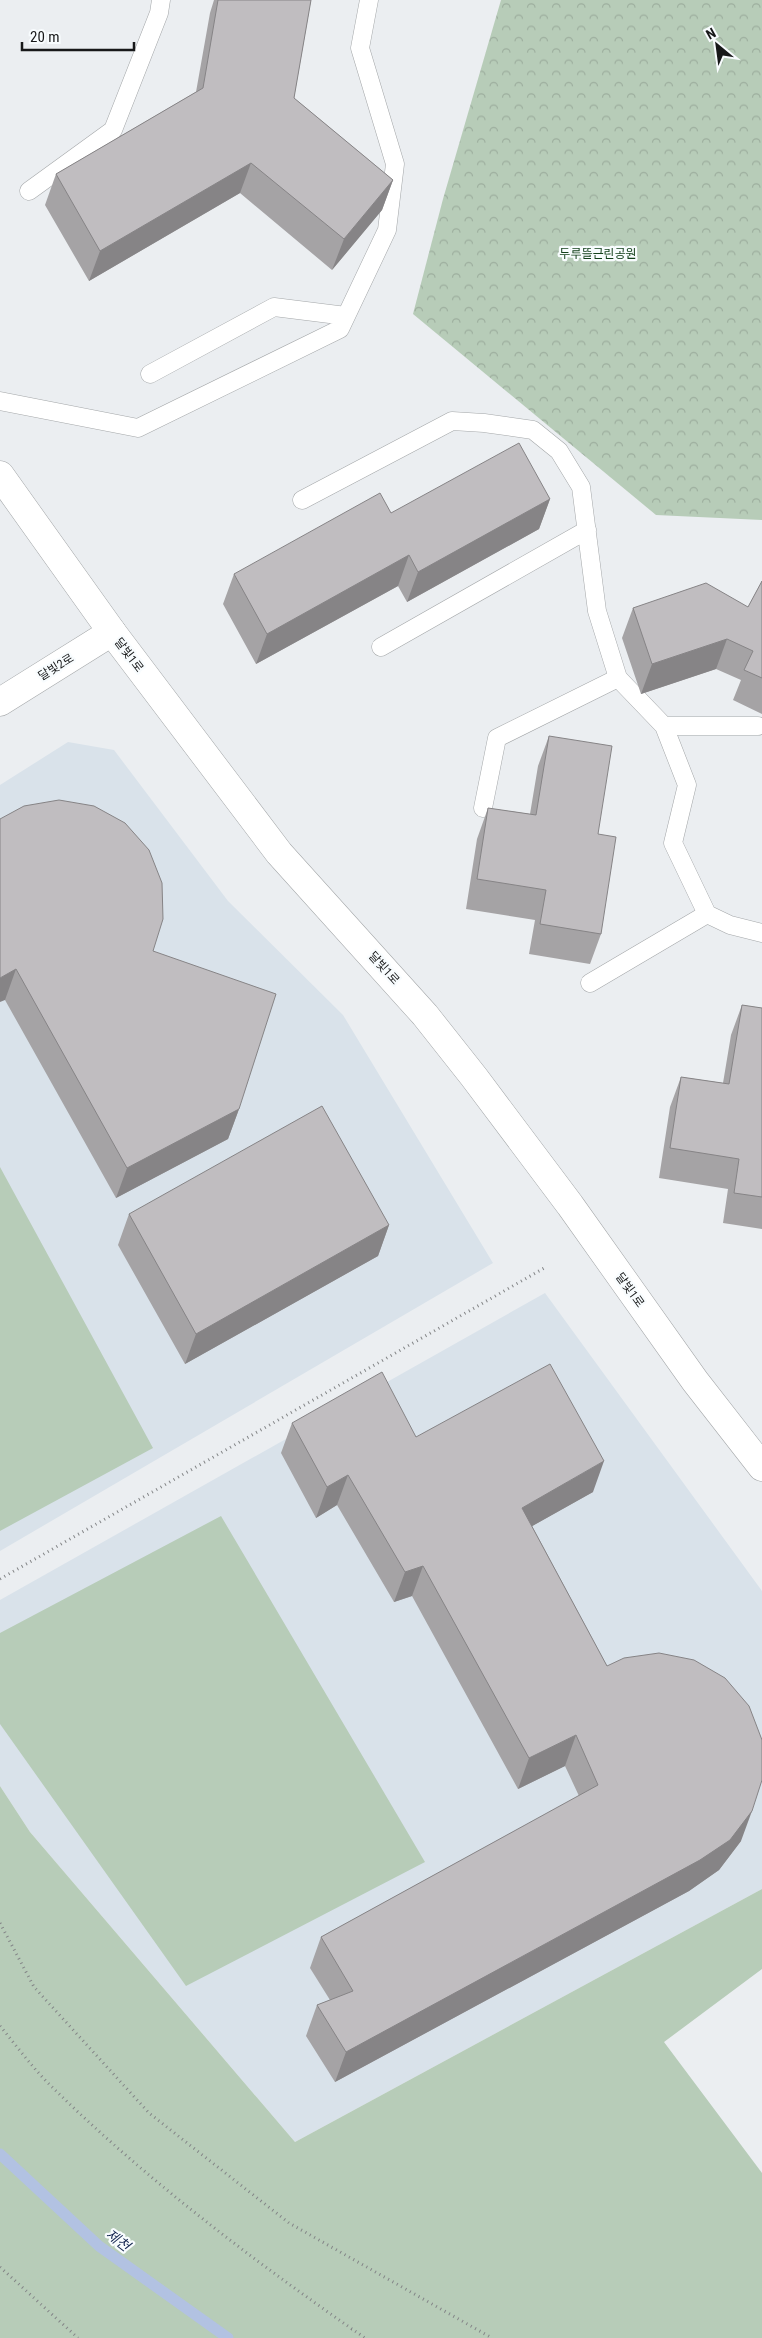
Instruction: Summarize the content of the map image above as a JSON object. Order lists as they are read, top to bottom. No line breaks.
{"streets":{"street":["달빛1로","달빛2로"]},"crossings":[["달빛1로","달빛2로"]],"water":["제천"],"parks":["두루뜰근린공원"],"scale_bar":"20 m","north":"top left"}
